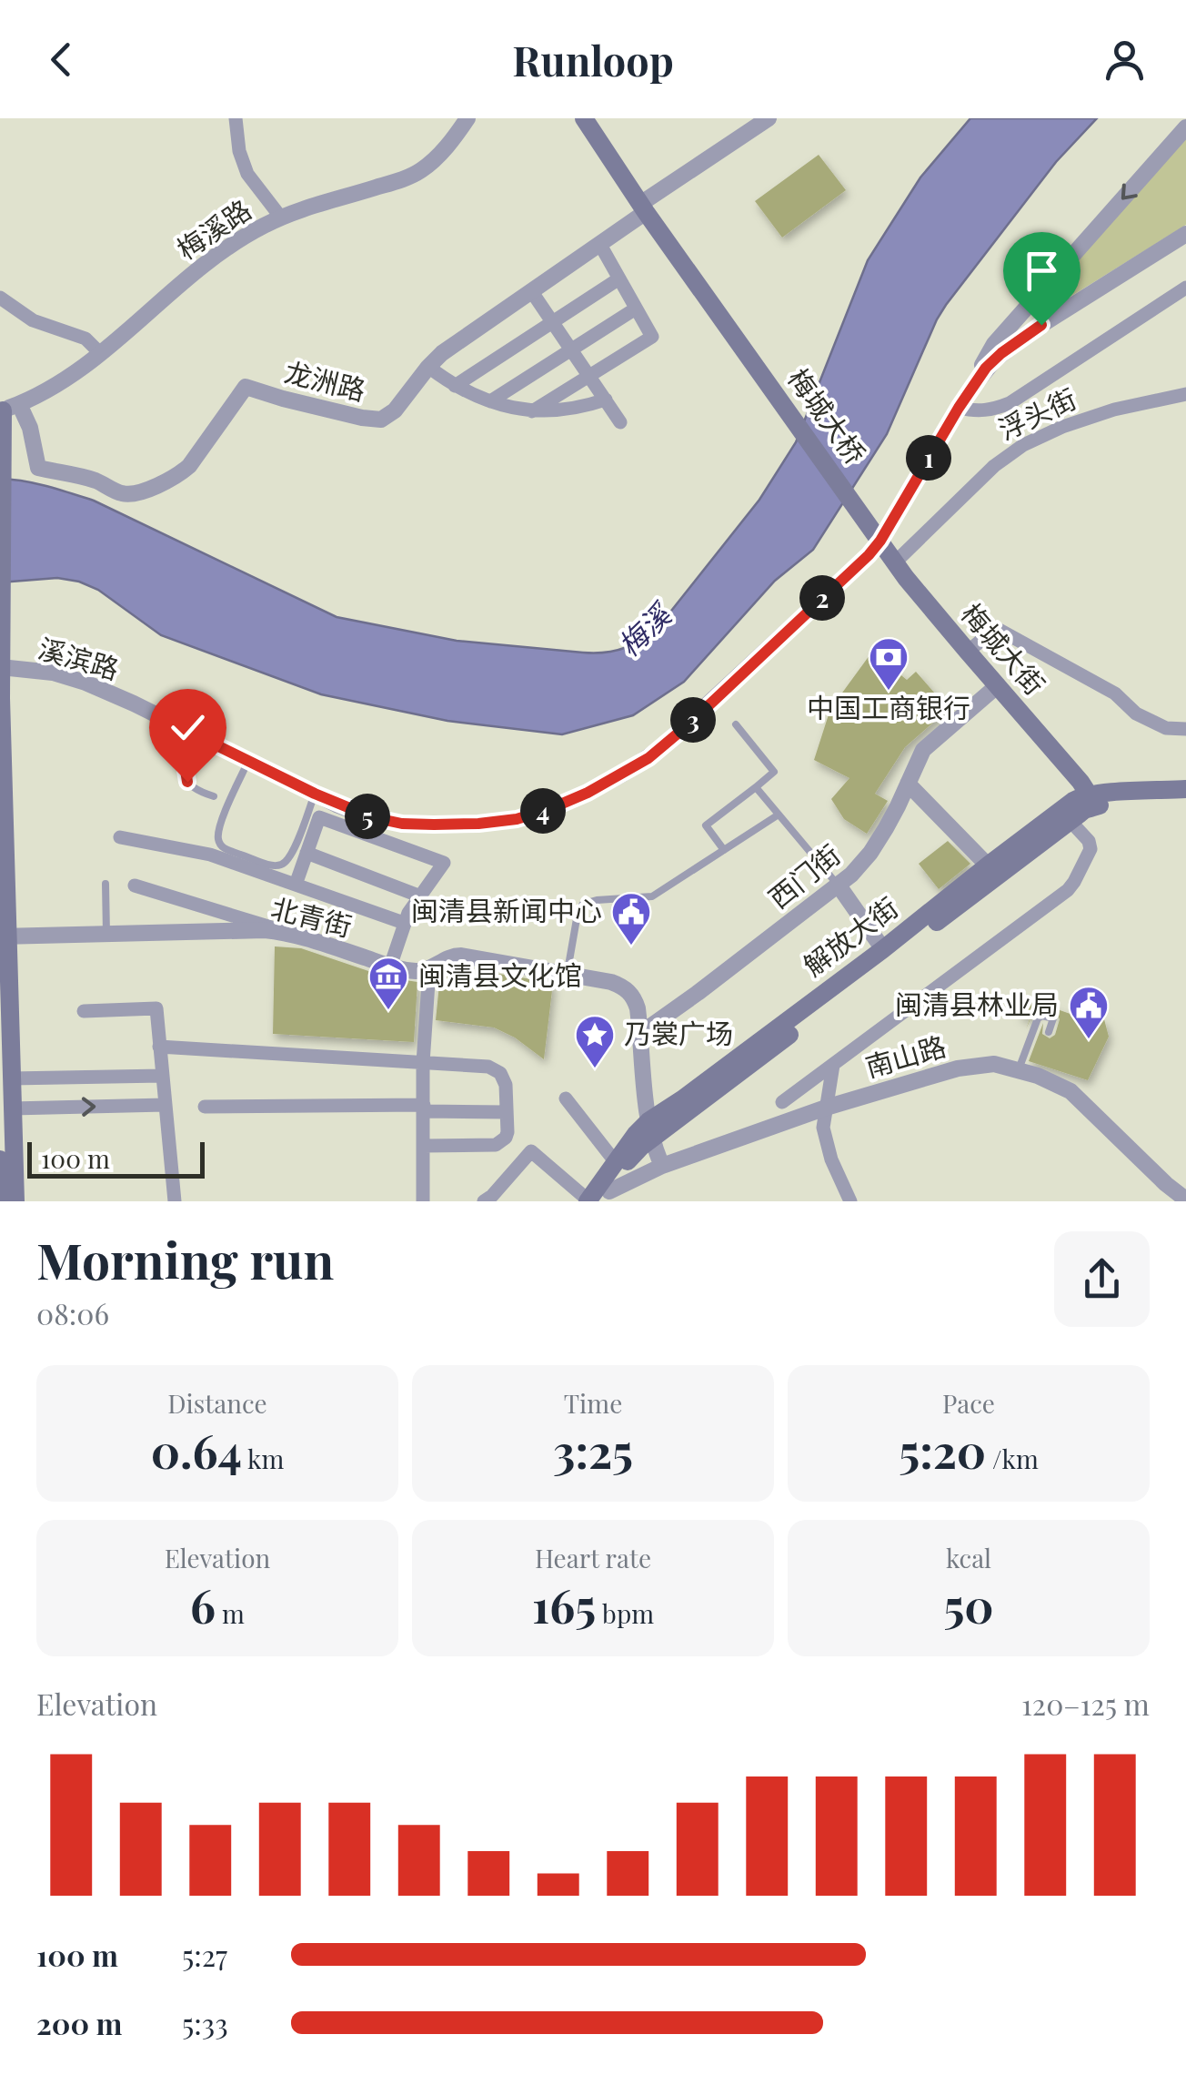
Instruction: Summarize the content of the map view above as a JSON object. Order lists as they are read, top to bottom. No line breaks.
{"streets":{"main road":["梅城大桥","梅城大街","解放大街"],"street":["梅溪路","龙洲路","浮头街","溪滨路","西门街","北青街","南山路"]},"crossings":[["梅溪路","龙洲路"],["龙洲路","梅城大桥"],["浮头街","梅城大街"],["梅城大桥","梅城大街"],["梅城大桥","溪滨路"],["梅城大街","溪滨路"],["梅城大街","西门街"],["梅城大街","解放大街"],["西门街","北青街"],["北青街","解放大街"],["北青街","南山路"],["解放大街","南山路"]],"water":["梅溪"],"places":{"bank":["中国工商银行"],"public building":["闽清县新闻中心","闽清县林业局"],"museum":["闽清县文化馆"],"place":["乃裳广场"]},"scale_bar":"100 m","page":{"header":"Runloop","pins":["1","2","3","4","5"],"scale":"100 m","heading":["Morning run","08:06"],"stats":[["Distance","0.64 km"],["Time","3:25"],["Pace","5:20 /km"],["Elevation","6 m"],["Heart rate","165 bpm"],["kcal","50"]],"chart":["Elevation","120–125 m"],"list":[{"name":"100 m","note":"5:27"},{"name":"200 m","note":"5:33"}]}}
